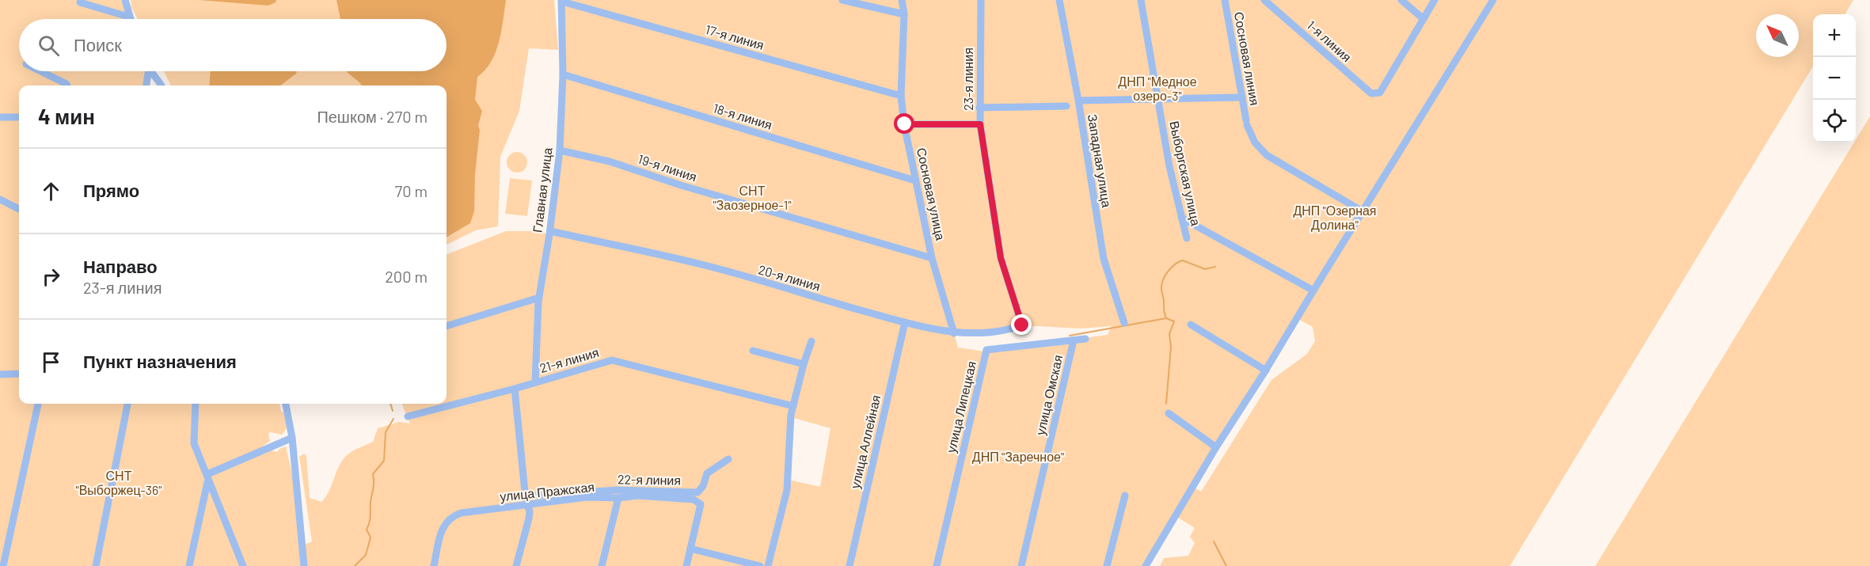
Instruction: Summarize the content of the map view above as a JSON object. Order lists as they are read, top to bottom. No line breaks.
{"streets":{"street":["17-я линия","1-я линия","Сосновая линия","23-я линия","18-я линия","Западная улица","19-я линия","Выборгская улица","Главная улица","Сосновая улица","20-я линия","21-я линия","улица Омская","улица Липецкая","улица Аллейная","22-я линия","улица Пражская"]},"crossings":[["17-я линия","Главная улица"],["17-я линия","Сосновая улица"],["23-я линия","20-я линия"],["18-я линия","Главная улица"],["18-я линия","Сосновая улица"],["19-я линия","Главная улица"],["19-я линия","Сосновая улица"],["Главная улица","20-я линия"],["Главная улица","21-я линия"],["Сосновая улица","20-я линия"],["20-я линия","улица Аллейная"],["улица Омская","улица Липецкая"]],"parks":["ДНП \"Медное озеро-3\"","СНТ \"Заозерное-1\"","ДНП \"Озерная Долина\"","ДНП \"Заречное\"","СНТ \"Выборжец-36\""],"north":"top left","page":{"map_buttons":["+","−"],"search":"Поиск","heading":["4 мин","Пешком · 270 m"],"list":[["Прямо","70 m"],["Направо","23-я линия","200 m"],"Пункт назначения"]}}
